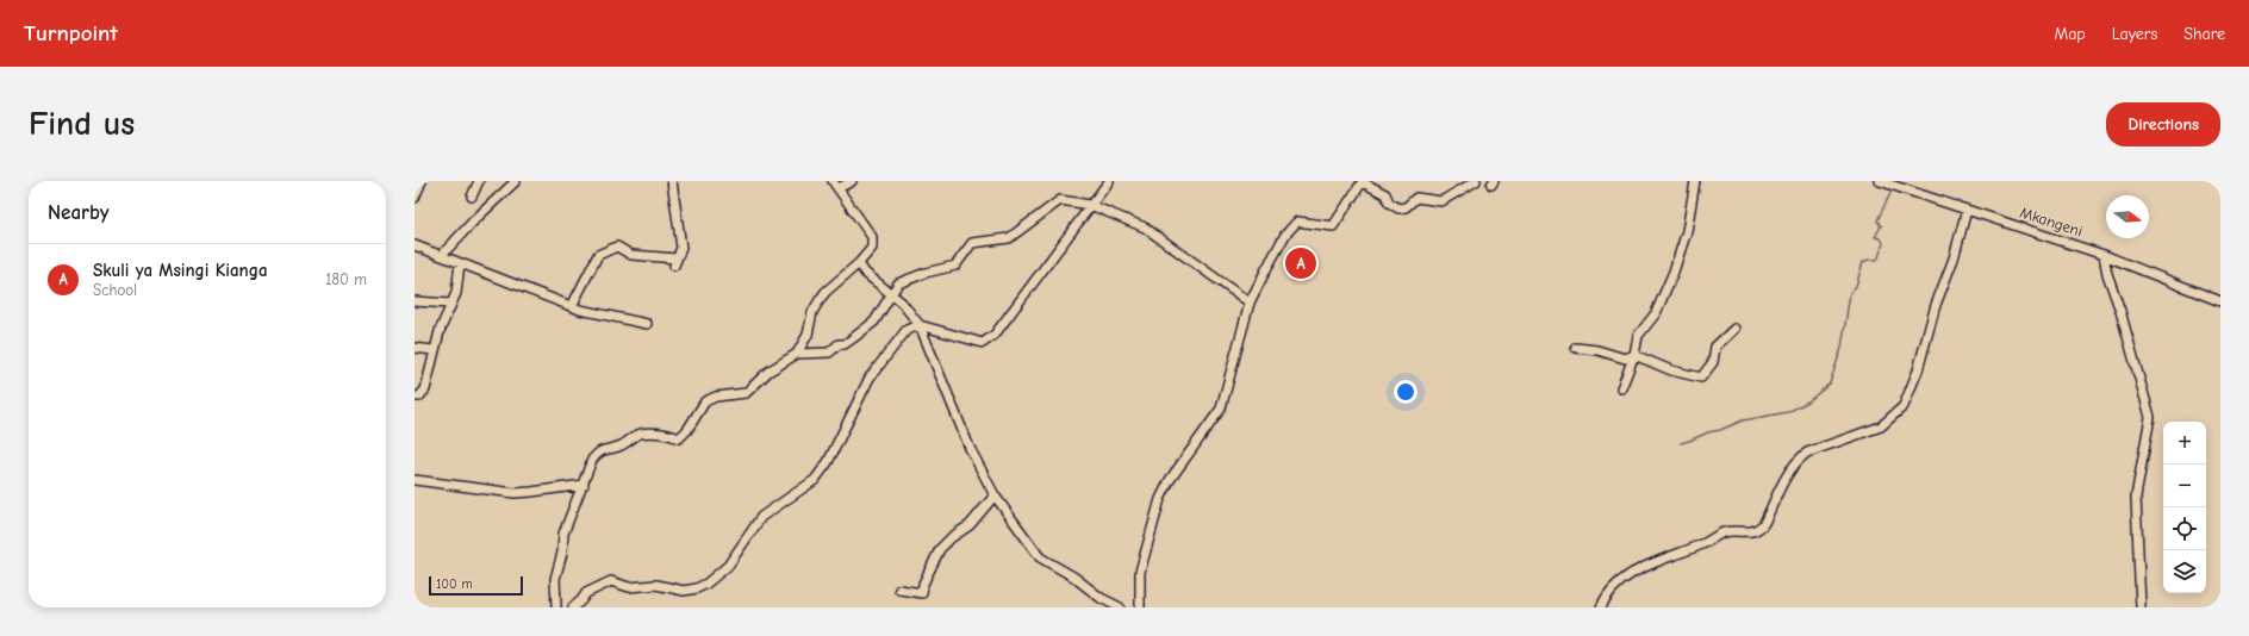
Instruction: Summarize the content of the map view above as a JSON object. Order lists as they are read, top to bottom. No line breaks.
{"streets":{"street":["Mkangeni"]},"scale_bar":"100 m","north":"right","page":{"header":"Turnpoint","nav":["Map","Layers","Share"],"buttons":"Directions","title":"Find us","heading":"Nearby","list":[{"mark":"A","name":"Skuli ya Msingi Kianga","note":"School","value":"180 m"}],"pins":"A","map_buttons":["+","−"],"scale":"100 m"}}
